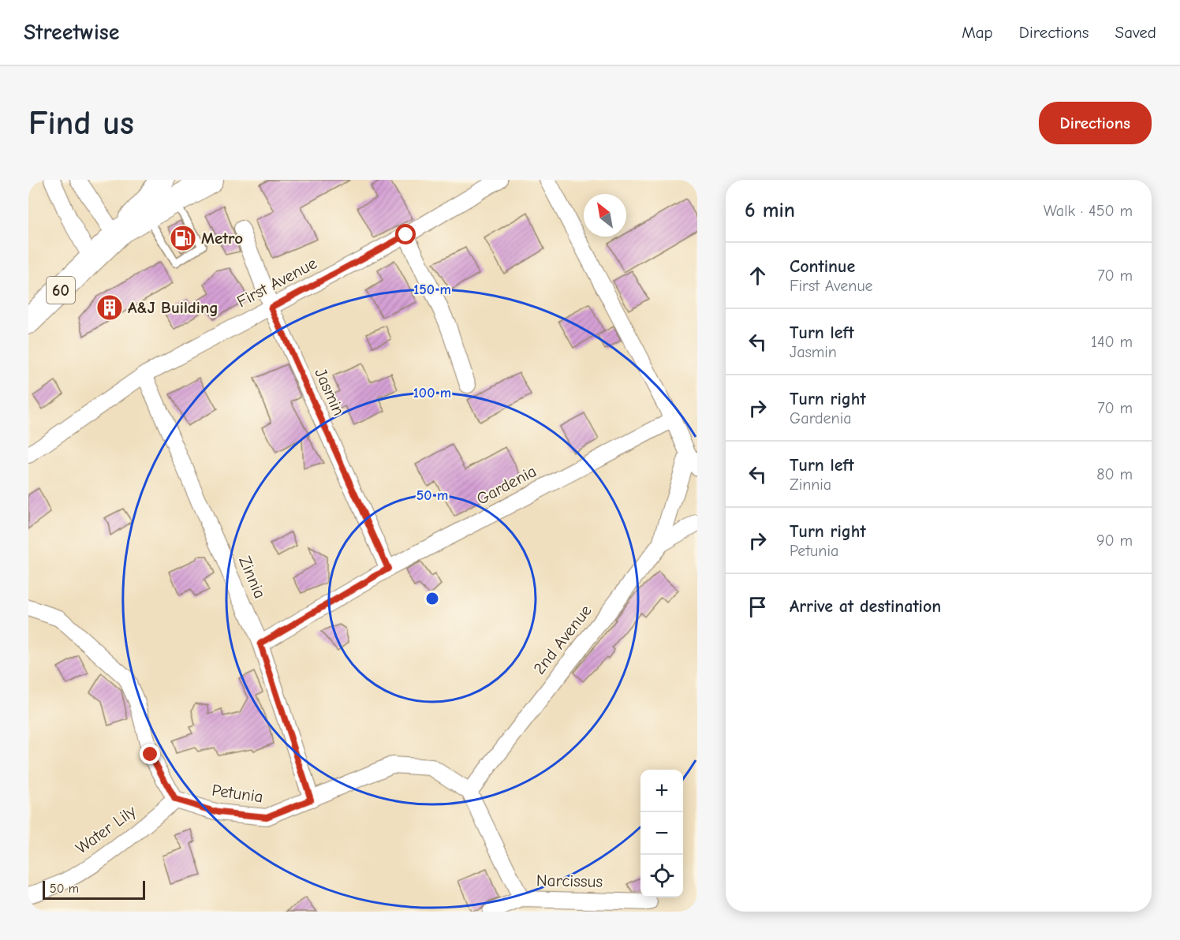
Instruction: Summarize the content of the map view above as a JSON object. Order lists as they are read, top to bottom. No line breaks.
{"streets":{"main road":["60"],"street":["First Avenue","Jasmin","Gardenia","Zinnia","2nd Avenue","Petunia","Water Lily","Narcissus"]},"crossings":[["First Avenue","Jasmin"],["First Avenue","Zinnia"],["Jasmin","Gardenia"],["Gardenia","Zinnia"],["Zinnia","Petunia"],["2nd Avenue","Petunia"],["Petunia","Water Lily"]],"places":{"fuel station":["Metro"],"building":["A&J Building"]},"scale_bar":"50 m","north":"top left","page":{"header":"Streetwise","nav":["Map","Directions","Saved"],"buttons":"Directions","title":"Find us","heading":["6 min","Walk · 450 m"],"list":[["Continue","First Avenue","70 m"],["Turn left","Jasmin","140 m"],["Turn right","Gardenia","70 m"],["Turn left","Zinnia","80 m"],["Turn right","Petunia","90 m"],"Arrive at destination"],"map_buttons":["+","−"],"scale":"50 m"},"rings":["150 m","100 m","50 m"]}
